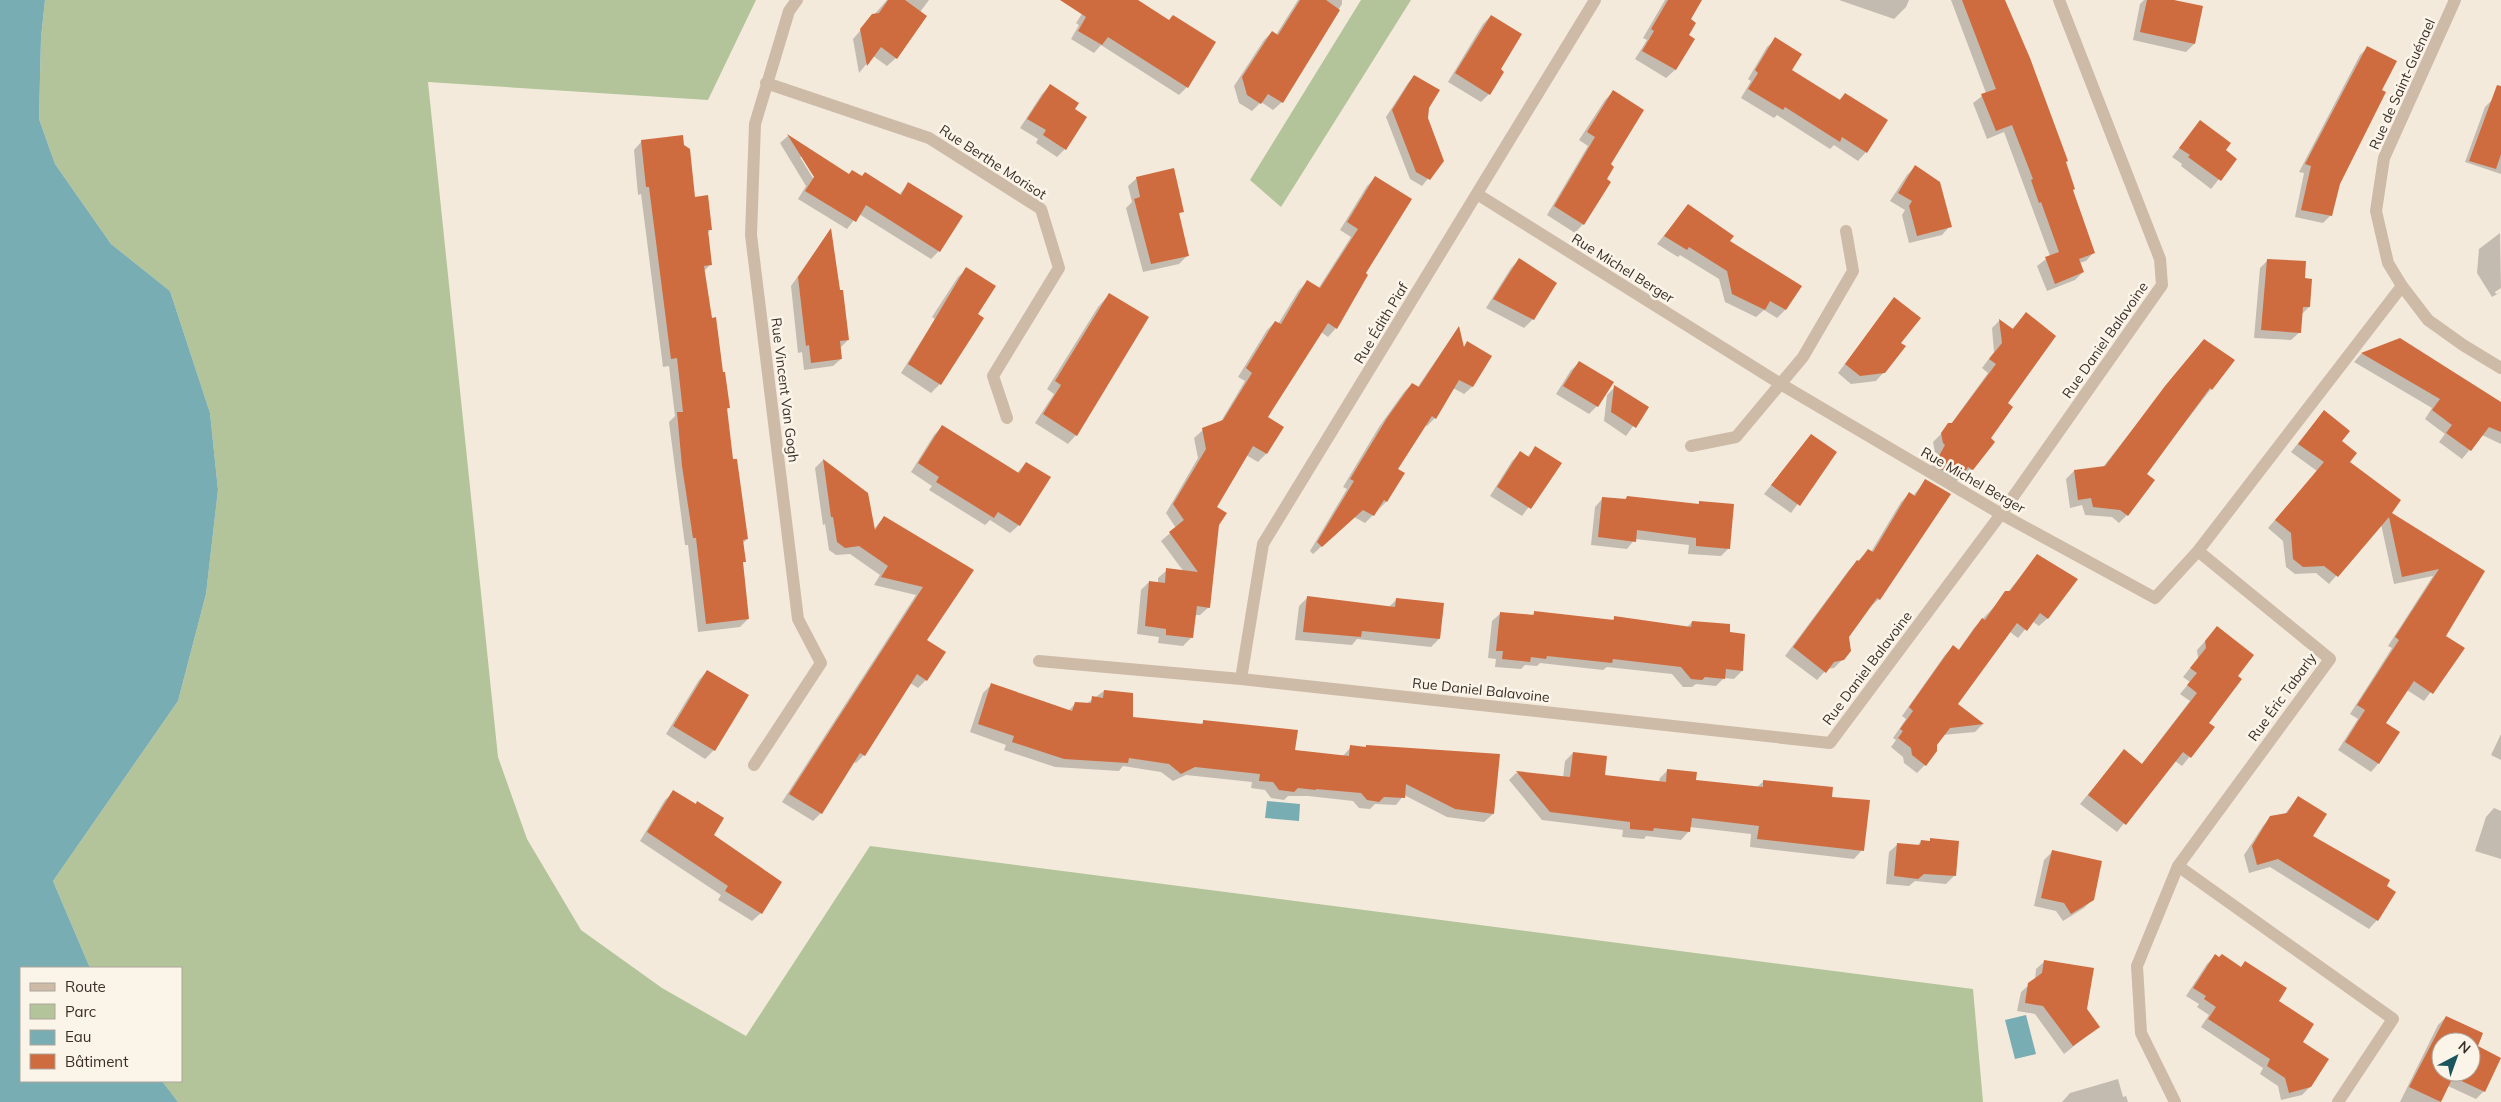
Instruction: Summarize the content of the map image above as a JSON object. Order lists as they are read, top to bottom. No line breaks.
{"streets":{"street":["Rue de Saint-Guénael","Rue Berthe Morisot","Rue Michel Berger","Rue Édith Piaf","Rue Daniel Balavoine","Rue Vincent Van Gogh","Rue Éric Tabarly"]},"crossings":[["Rue Berthe Morisot","Rue Vincent Van Gogh"],["Rue Michel Berger","Rue Édith Piaf"],["Rue Michel Berger","Rue Daniel Balavoine"],["Rue Michel Berger","Rue Éric Tabarly"],["Rue Édith Piaf","Rue Daniel Balavoine"]],"legend":["Route","Parc","Eau","Bâtiment"],"north":"top right"}
